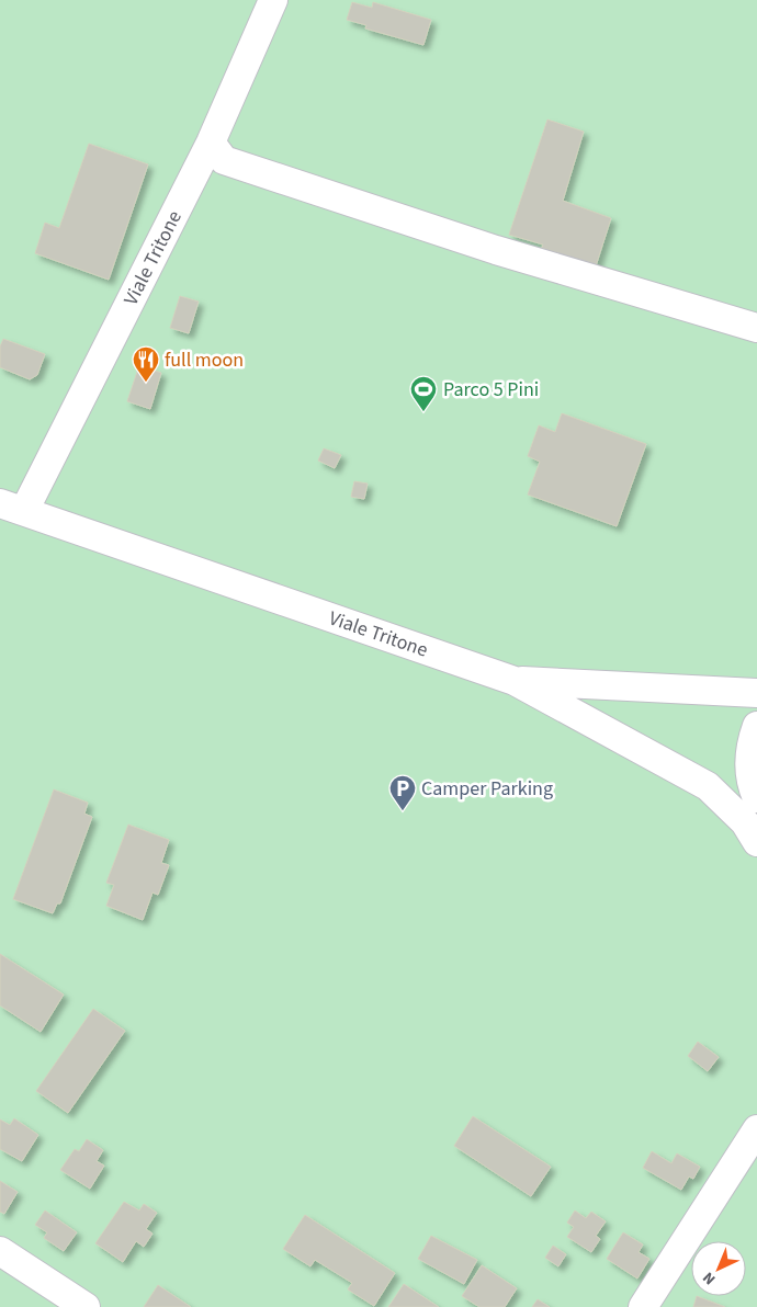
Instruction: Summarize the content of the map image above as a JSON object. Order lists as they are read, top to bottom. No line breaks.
{"streets":{"street":["Viale Tritone"]},"places":{"restaurant":["full moon"],"sports":["Parco 5 Pini"],"parking":["Camper Parking"]},"north":"bottom left"}
